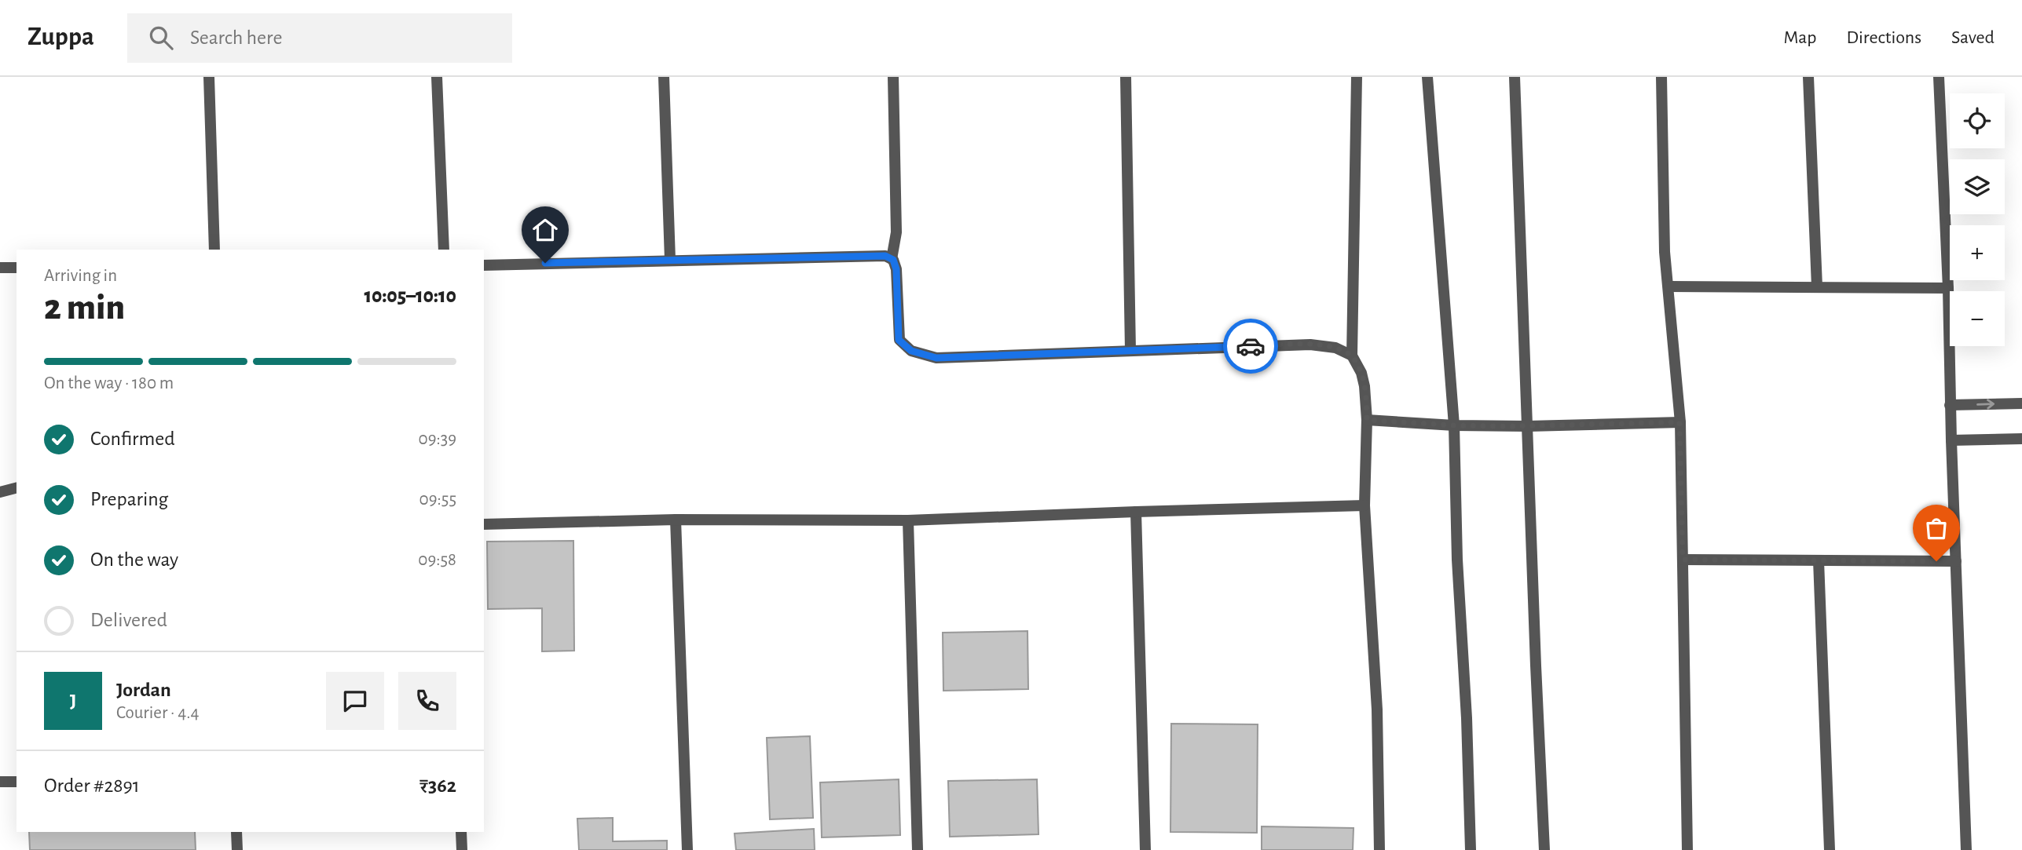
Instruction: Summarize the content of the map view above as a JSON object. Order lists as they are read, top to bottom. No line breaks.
{"page":{"header":"Zuppa","search":"Search here","nav":["Map","Directions","Saved"],"map_buttons":["+","−"],"heading":["2 min","Arriving in","10:05–10:10"],"panel":["Jordan","Courier · 4.4","Order #2891","₹362"],"bar":"On the way · 180 m","list":[["Confirmed","09:39"],["Preparing","09:55"],["On the way","09:58"],"Delivered"],"round":"J"}}
